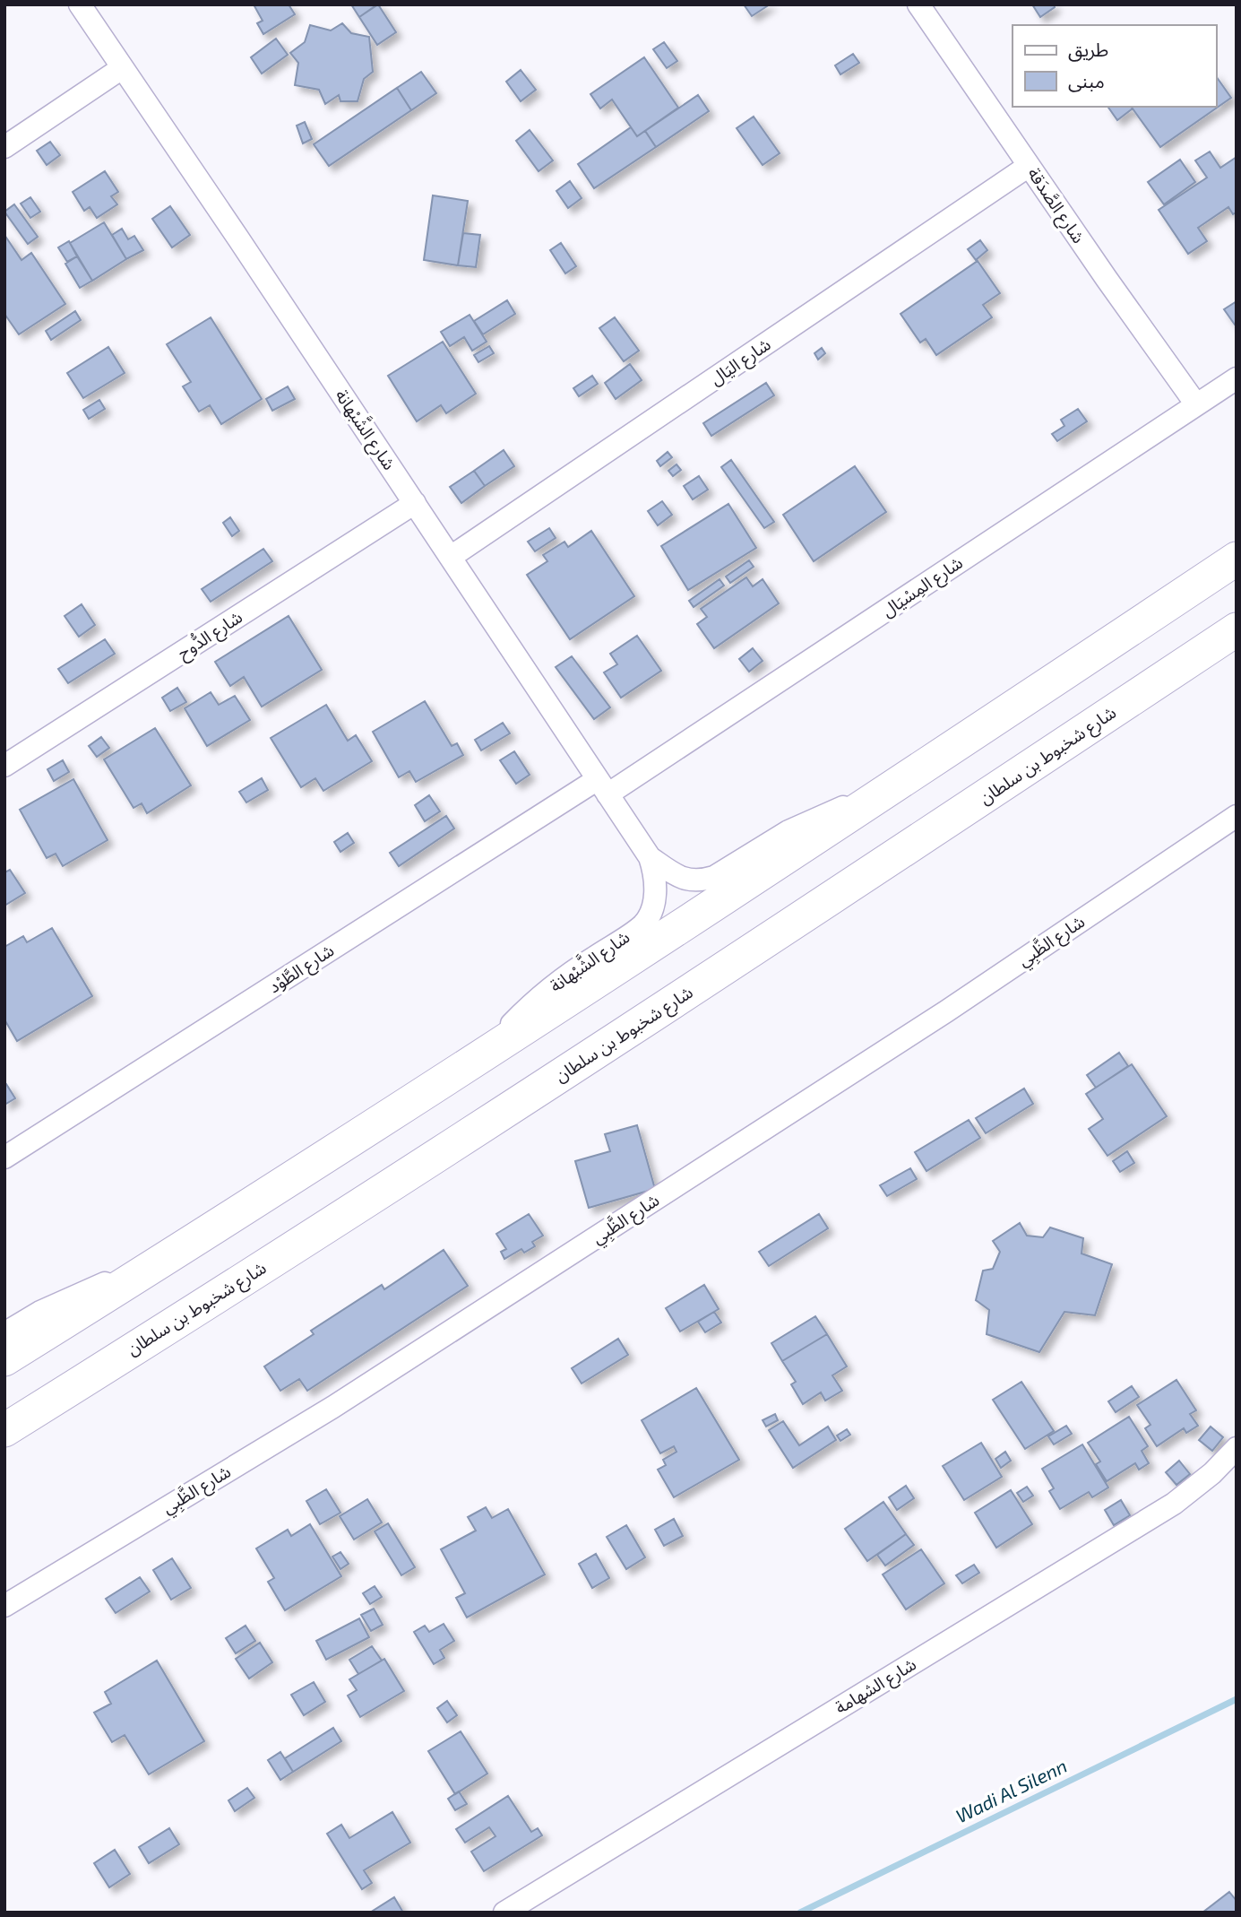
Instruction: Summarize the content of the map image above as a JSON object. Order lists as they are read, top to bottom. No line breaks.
{"streets":{"main road":["شارع شخبوط بن سلطان"],"street":["شارع الصَّدَقة","شارع اليَال","شارع الشَّبْهانة","شارع المِسْيَال","شارع الدُّوح","شارع الظَّبِي","شارع الطَّوْد","شارع الشهامة"]},"crossings":[["شارع الصَّدَقة","شارع اليَال"],["شارع الصَّدَقة","شارع المِسْيَال"],["شارع اليَال","شارع الشَّبْهانة"],["شارع الشَّبْهانة","شارع المِسْيَال"],["شارع الشَّبْهانة","شارع الدُّوح"],["شارع الشَّبْهانة","شارع الطَّوْد"],["شارع المِسْيَال","شارع الطَّوْد"]],"water":["Wadi Al Silenn"],"legend":["طريق","مبنى"]}
